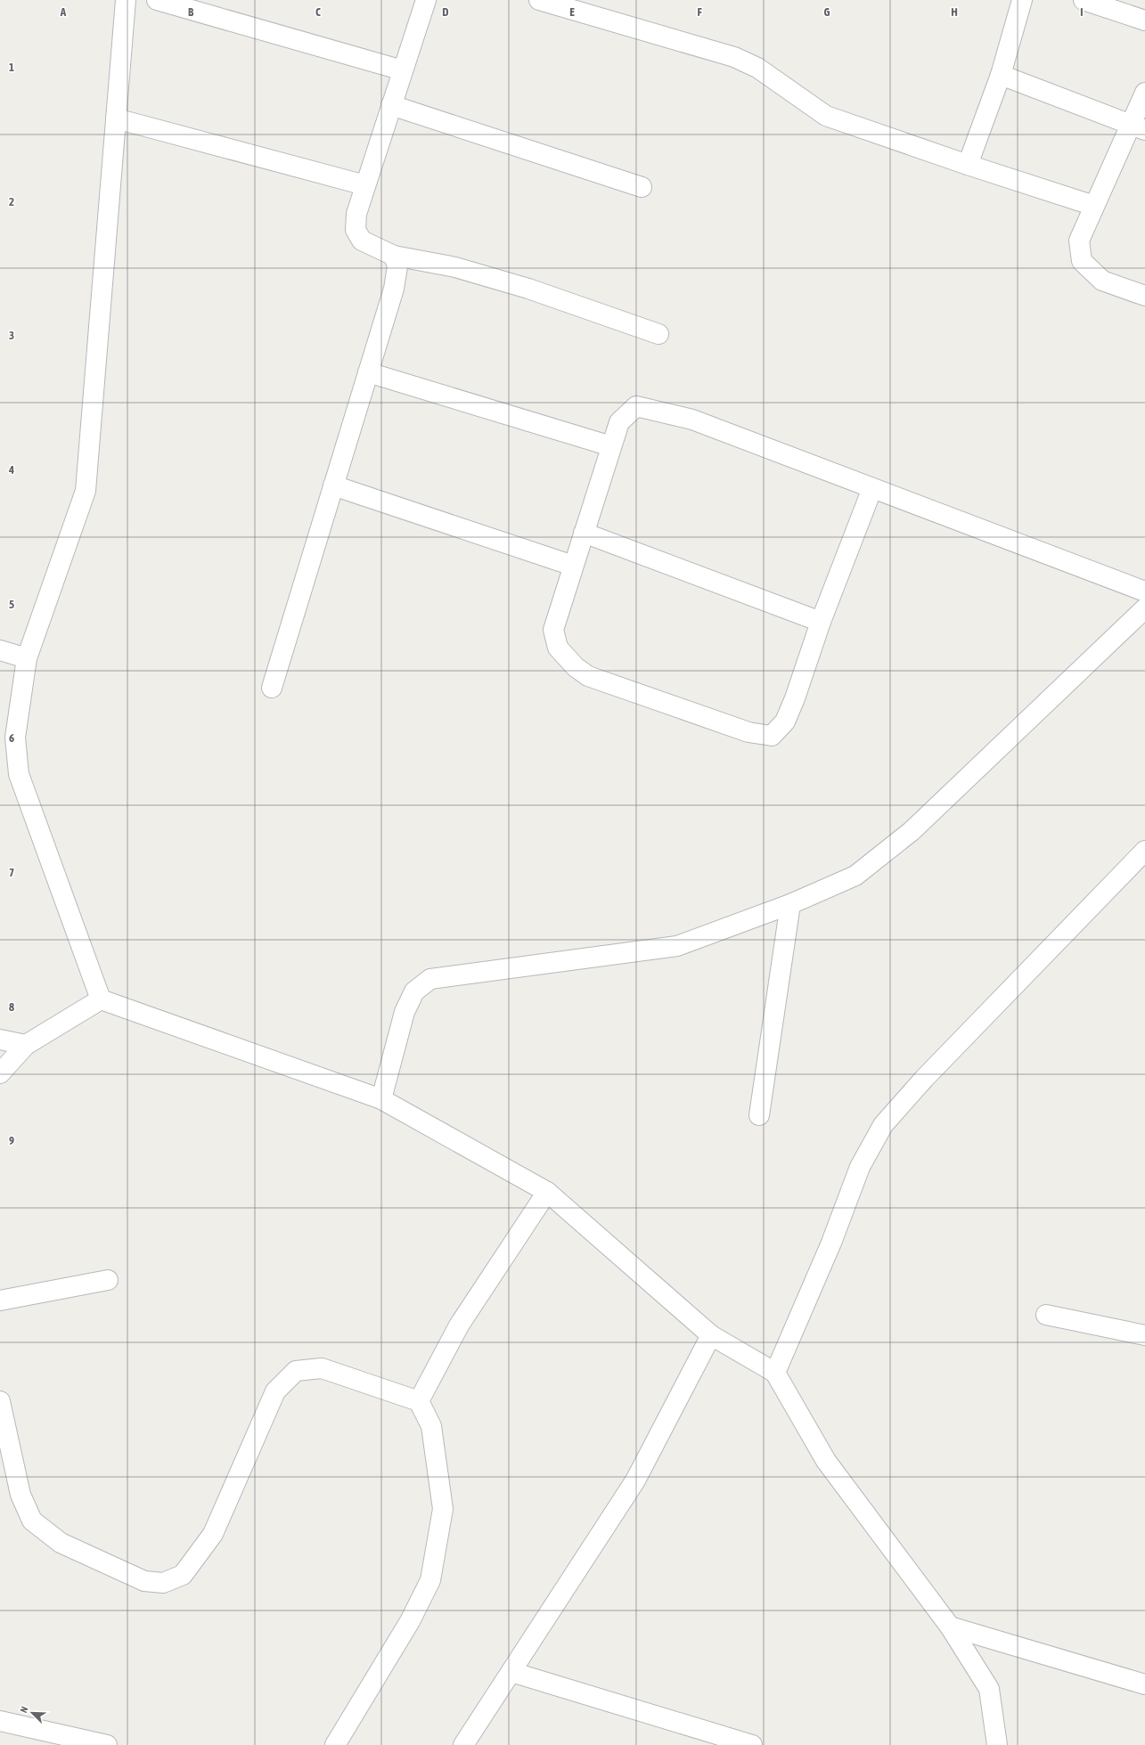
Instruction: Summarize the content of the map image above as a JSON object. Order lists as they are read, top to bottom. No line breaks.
{"north":"top left","grid":{"columns":["A","B","C","D","E","F","G","H","I"],"rows":["1","2","3","4","5","6","7","8","9"]}}
